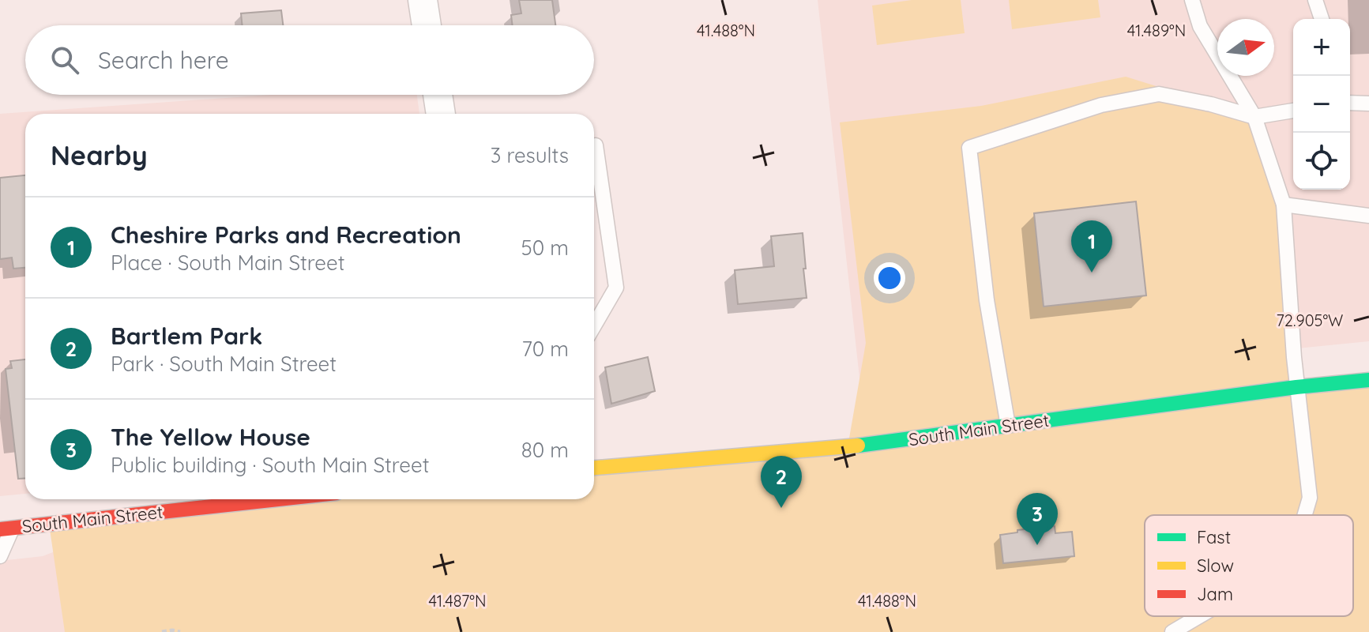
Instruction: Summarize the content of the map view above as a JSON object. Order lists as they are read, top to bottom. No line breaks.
{"streets":{"highway":["South Main Street"]},"legend":["Fast","Slow","Jam"],"north":"right","page":{"map_buttons":["+","−"],"search":"Search here","heading":["Nearby","3 results"],"list":[{"mark":"1","name":"Cheshire Parks and Recreation","note":"Place · South Main Street","value":"50 m"},{"mark":"2","name":"Bartlem Park","note":"Park · South Main Street","value":"70 m"},{"mark":"3","name":"The Yellow House","note":"Public building · South Main Street","value":"80 m"}],"pins":["1","2","3"]},"coordinates":["41.489°N","41.488°N","72.905°W","41.487°N"]}
